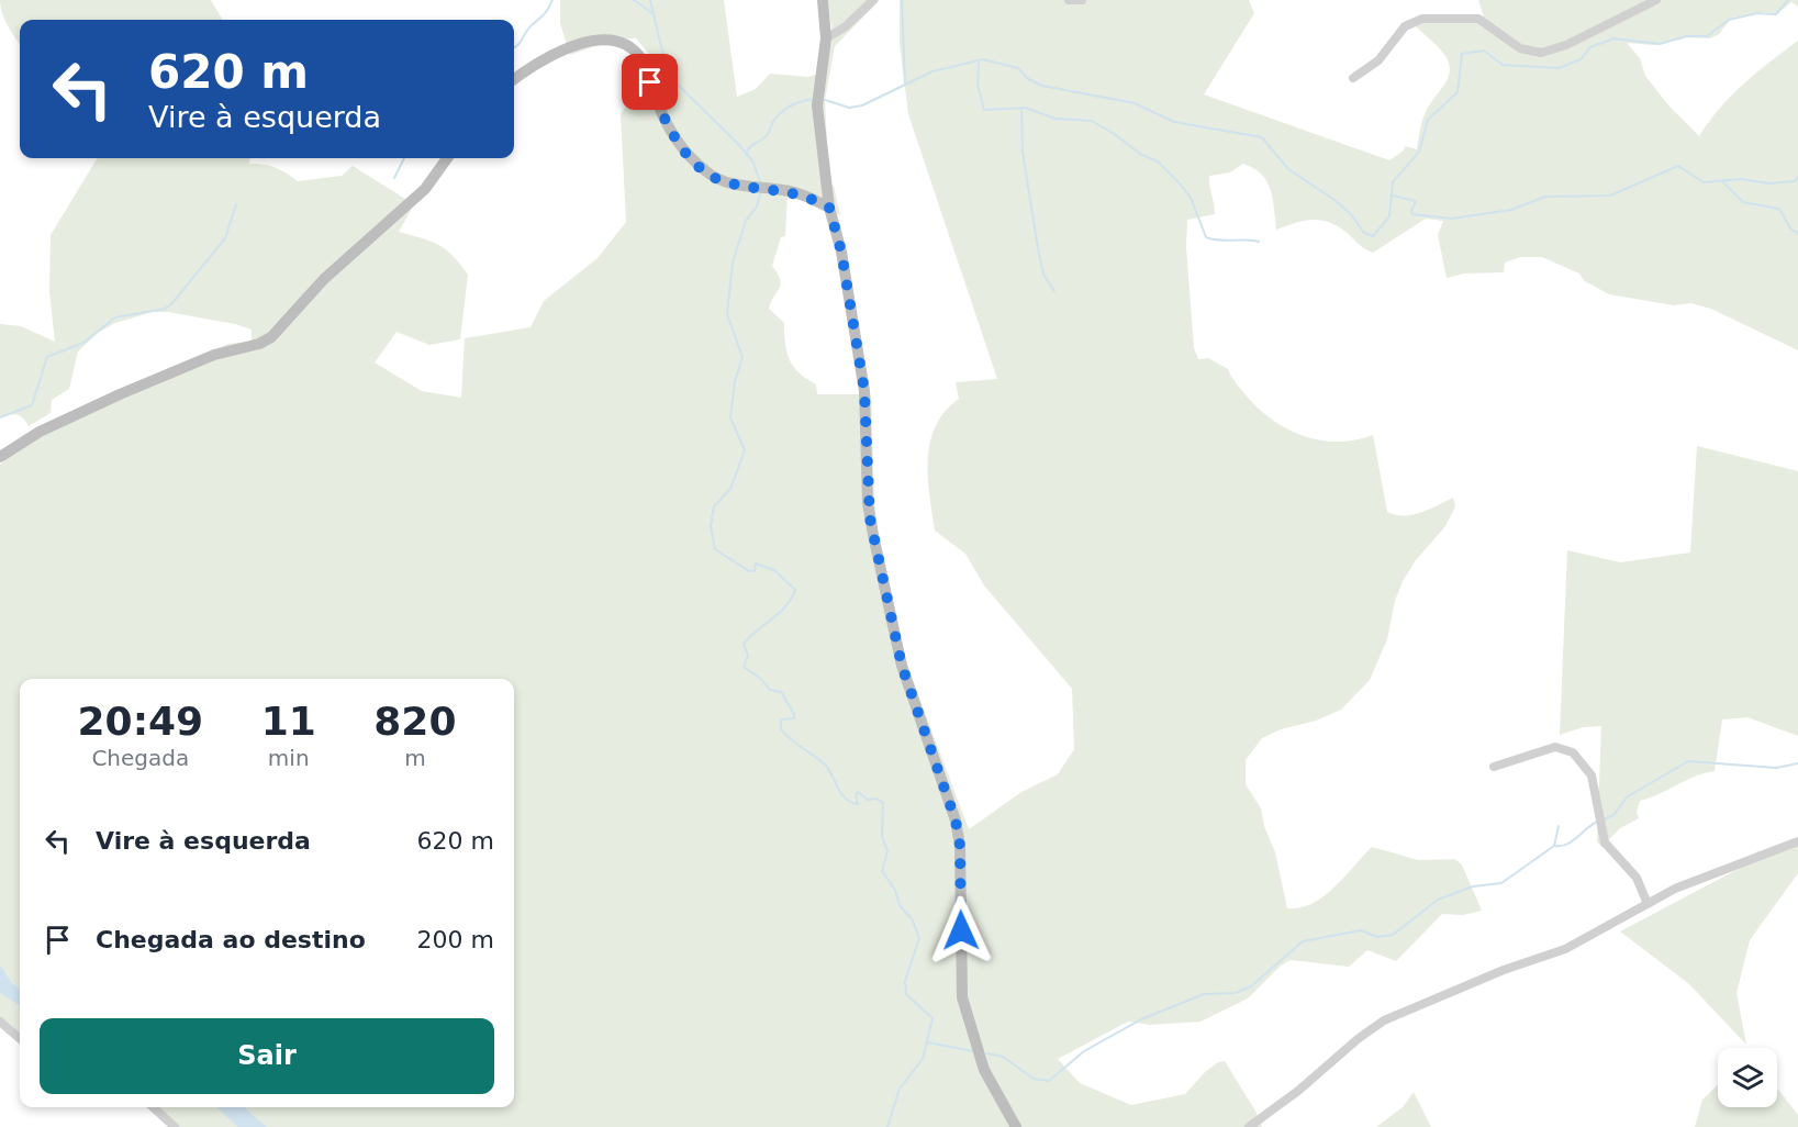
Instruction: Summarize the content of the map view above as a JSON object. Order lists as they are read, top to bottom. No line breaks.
{"page":{"turn":["620 m","Vire à esquerda"],"eta":["20:49","Chegada","11","min","820","m"],"list":[{"name":"Vire à esquerda","value":"620 m"},{"name":"Chegada ao destino","value":"200 m"}],"buttons":"Sair"}}
